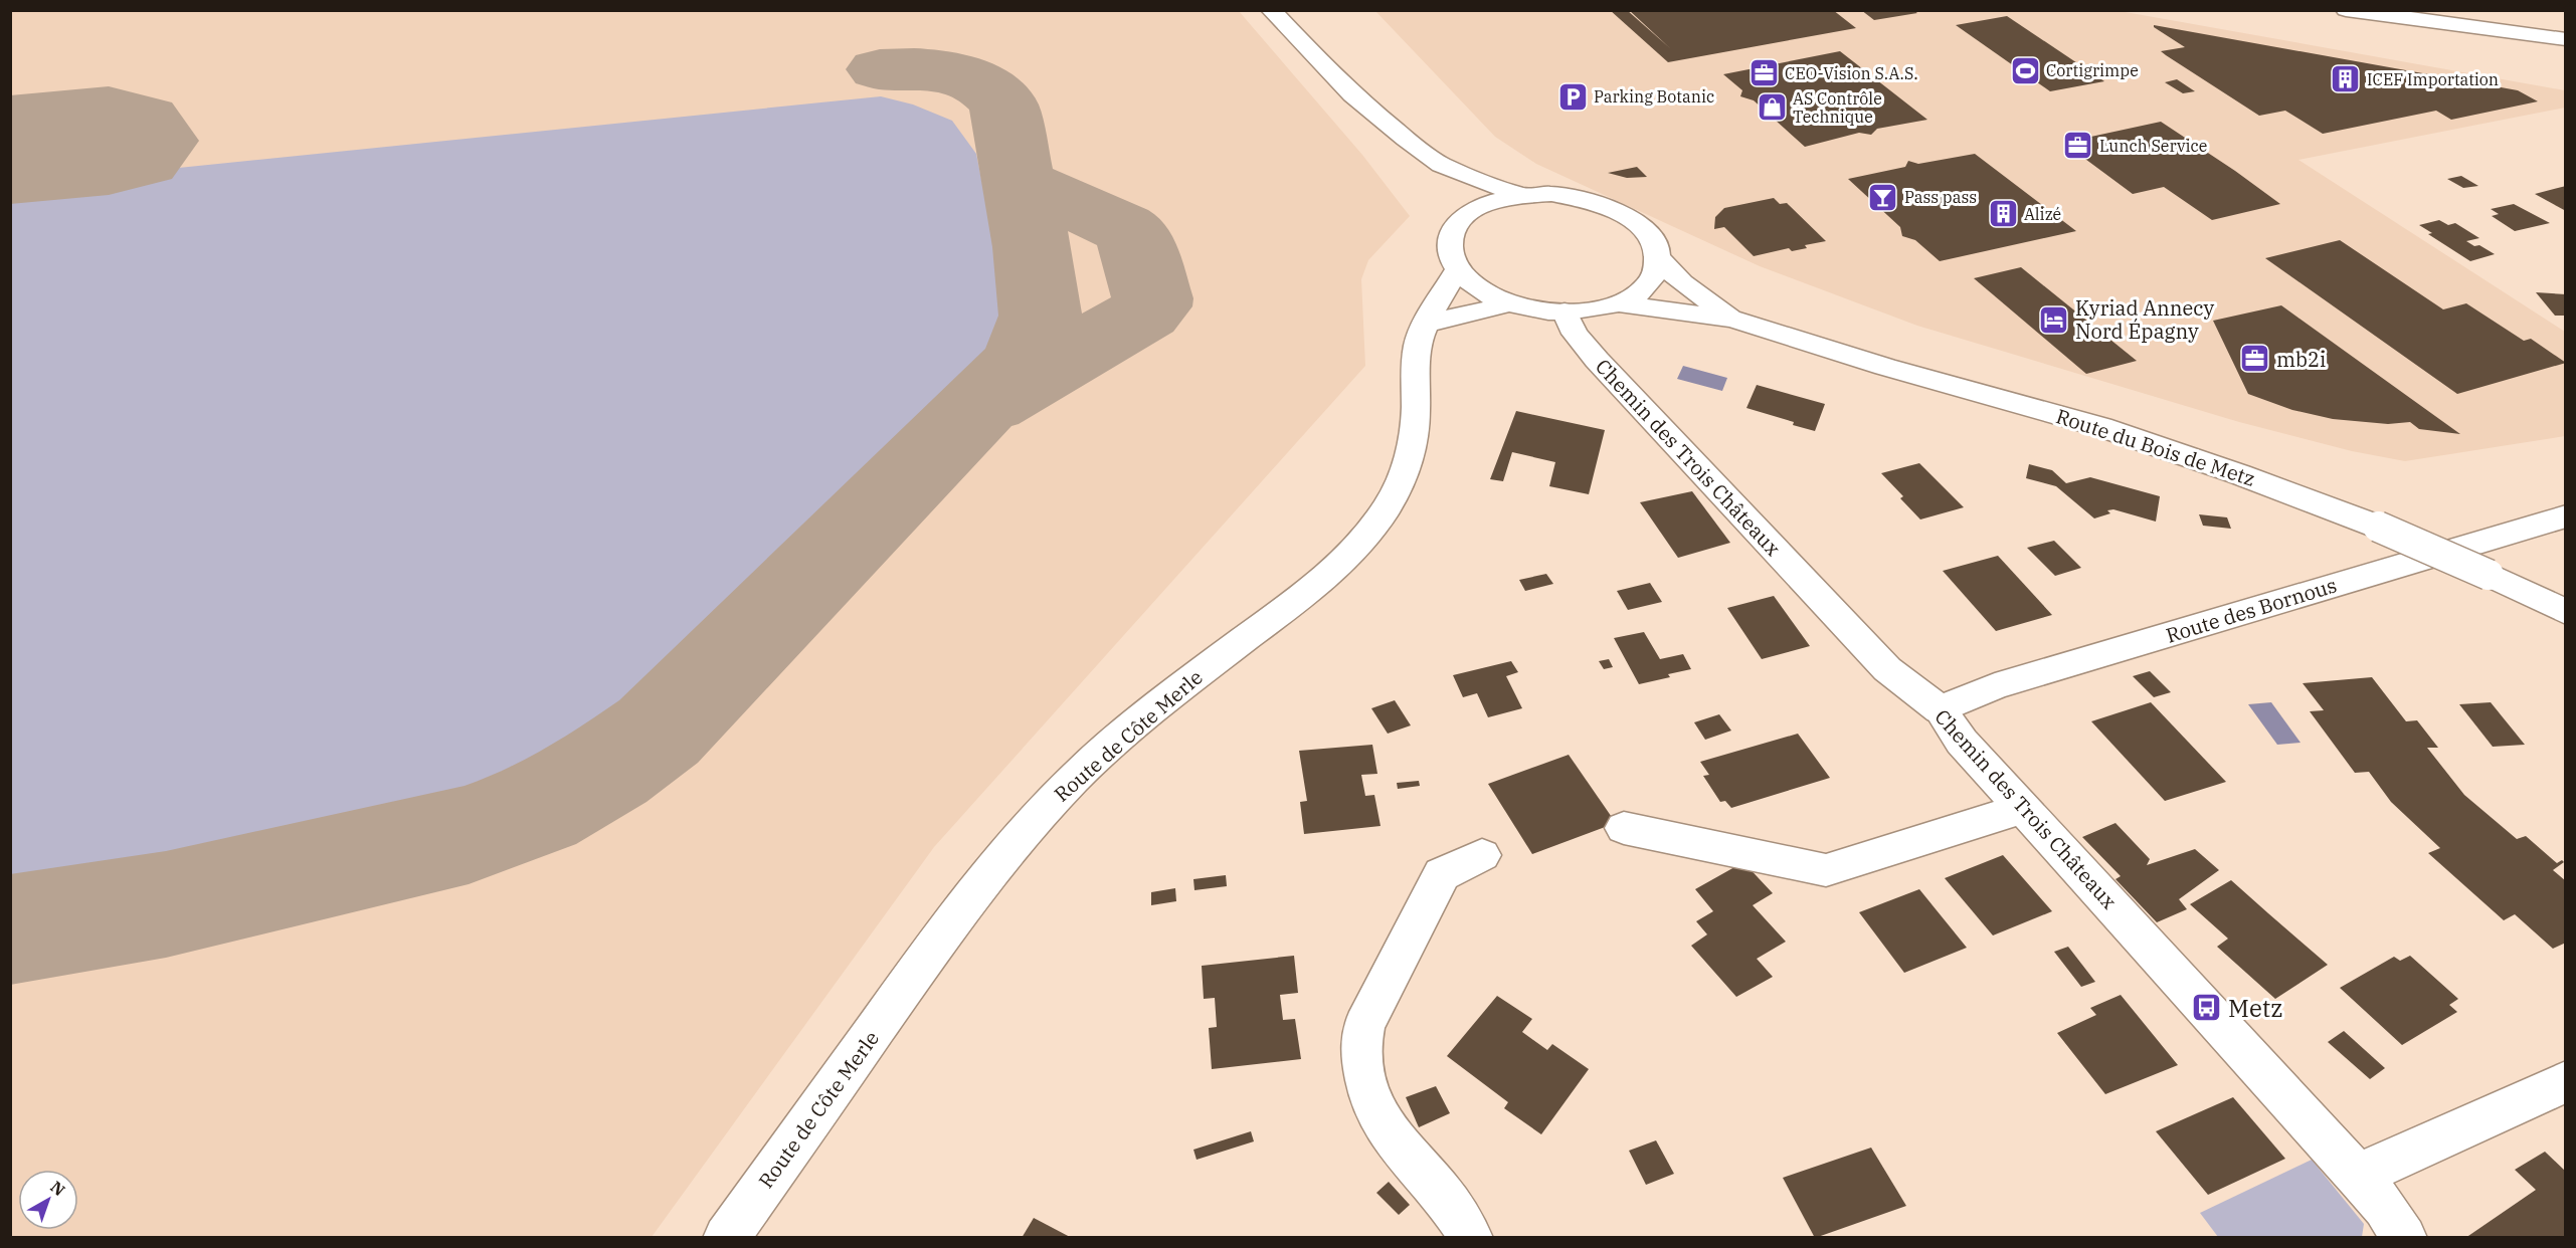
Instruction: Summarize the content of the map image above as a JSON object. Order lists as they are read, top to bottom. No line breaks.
{"streets":{"main road":["Route du Bois de Metz","Chemin des Trois Châteaux","Route des Bornous","Route de Côte Merle"]},"crossings":[["Route du Bois de Metz","Chemin des Trois Châteaux"],["Route du Bois de Metz","Route de Côte Merle"],["Chemin des Trois Châteaux","Route des Bornous"],["Chemin des Trois Châteaux","Route de Côte Merle"]],"places":{"sports":["Cortigrimpe"],"office":["CEO-Vision S.A.S.","Lunch Service","mb2i"],"building":["ICEF Importation","Alizé"],"parking":["Parking Botanic"],"shop":["AS Contrôle Technique"],"bar":["Pass pass"],"hotel":["Kyriad Annecy Nord Épagny"],"bus stop":["Metz"]},"north":"top right"}
